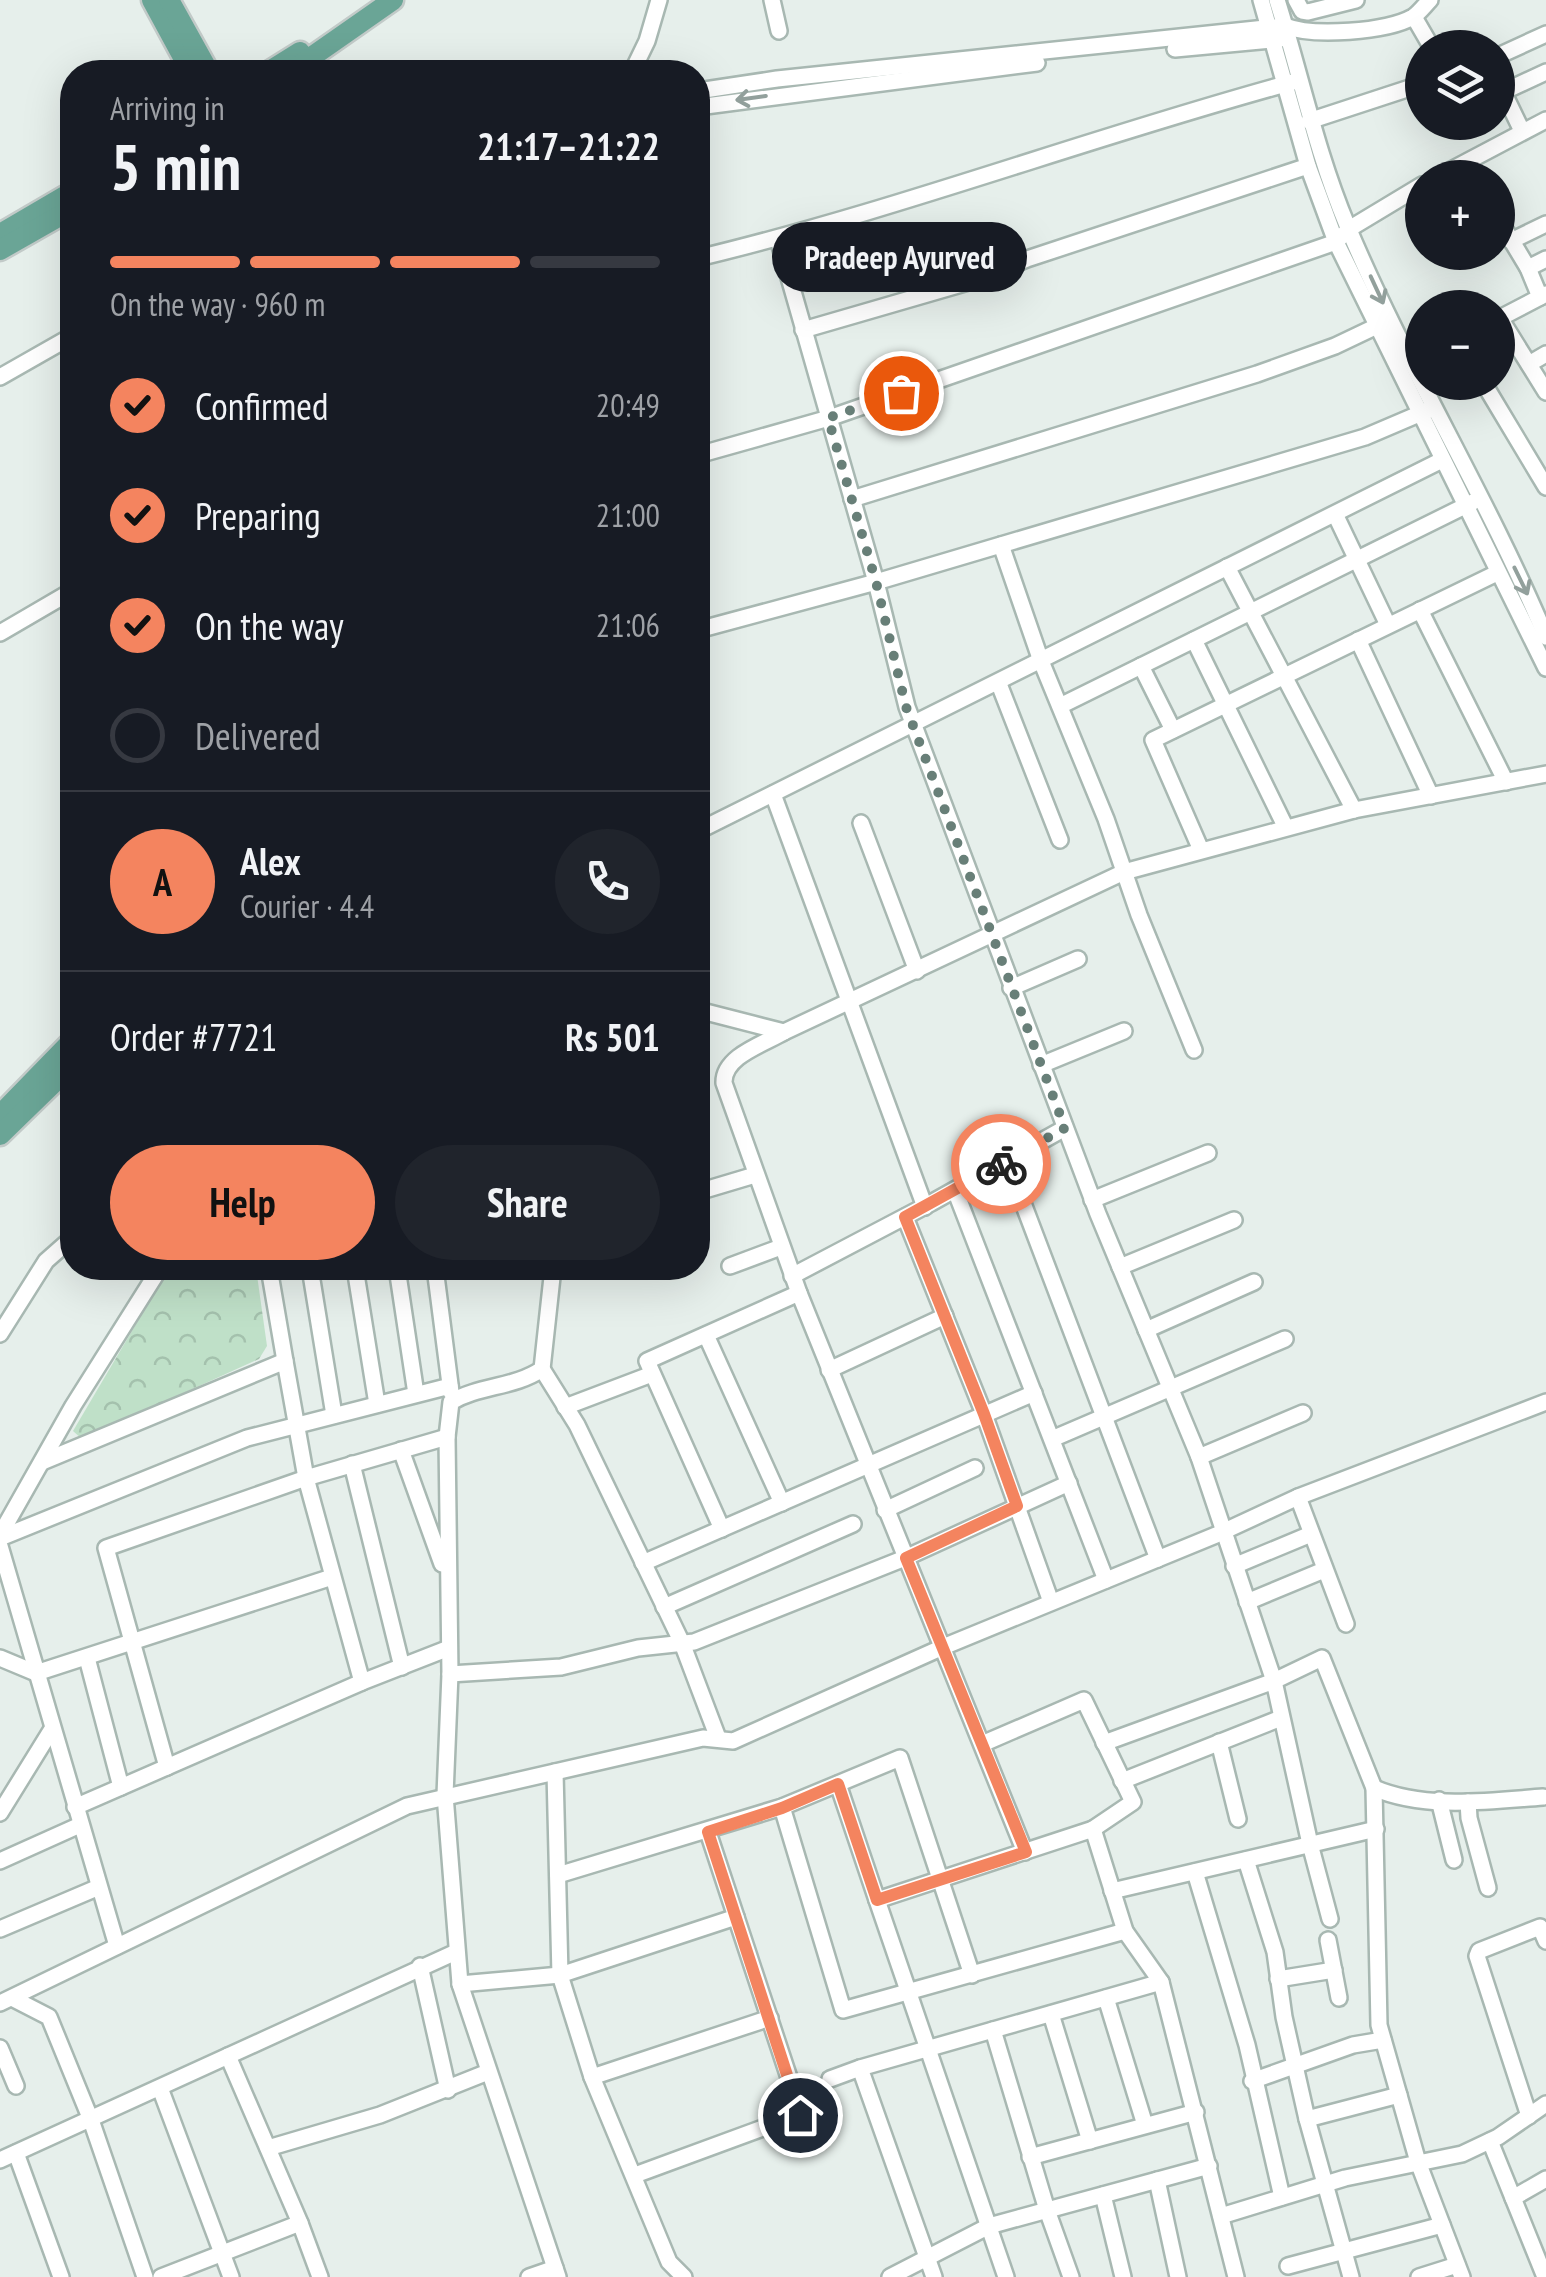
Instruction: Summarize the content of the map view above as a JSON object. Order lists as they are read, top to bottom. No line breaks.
{"places":["Pradeep Ayurved"],"page":{"map_buttons":["+","−"],"heading":["5 min","Arriving in","21:17–21:22"],"panel":["Alex","Courier · 4.4","Order #7721","Rs 501"],"bubble":"Pradeep Ayurved","bar":"On the way · 960 m","list":[["Confirmed","20:49"],["Preparing","21:00"],["On the way","21:06"],"Delivered"],"round":"A","buttons":["Help","Share"]}}
